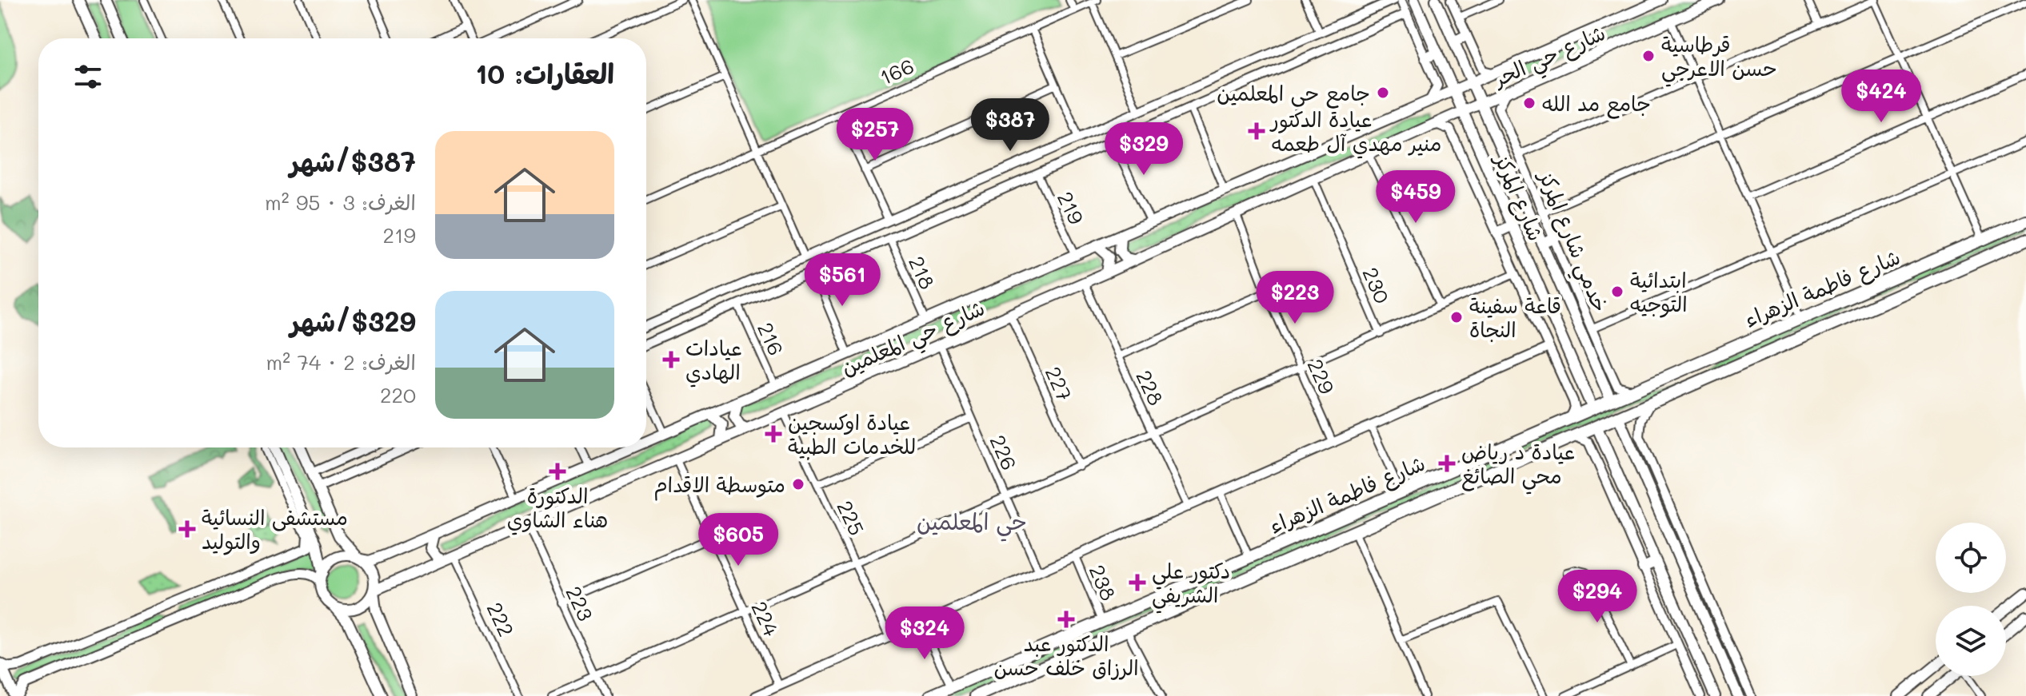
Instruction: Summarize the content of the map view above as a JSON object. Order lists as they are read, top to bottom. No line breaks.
{"streets":{"highway":["شارع فاطمة الزهراء"],"main road":["شارع حي الحر","شارع المركز","شارع حي المعلمين"],"street":["166","219","خدمي شارع المركز","218","230","216","229","227","228","226","225","238","223","224","222"]},"crossings":[["شارع حي الحر","شارع المركز"],["شارع حي الحر","خدمي شارع المركز"],["شارع حي الحر","شارع حي المعلمين"],["شارع المركز","شارع فاطمة الزهراء"],["شارع المركز","شارع حي المعلمين"],["219","شارع حي المعلمين"],["خدمي شارع المركز","شارع فاطمة الزهراء"],["218","شارع حي المعلمين"],["230","شارع حي المعلمين"],["شارع فاطمة الزهراء","238"],["شارع حي المعلمين","216"],["شارع حي المعلمين","229"],["شارع حي المعلمين","227"],["شارع حي المعلمين","228"],["شارع حي المعلمين","226"],["شارع حي المعلمين","225"],["شارع حي المعلمين","223"],["شارع حي المعلمين","224"],["شارع حي المعلمين","222"]],"districts":["حي المعلمين"],"places":{"other":["قرطاسية حسن الاعرجي","جامع حي المعلمين","جامع مد الله","ابتدائية التوجيه","قاعة سفينة النجاة","متوسطة الاقدام"],"health":["عيادة الدكتور منير مهدي آل طعمه","عيادات الهادي","عيادة اوكسجين للخدمات الطبية","عيادة د رياض محي الصائغ","الدكتورة هناء الشاوي","مستشفى النسائية والتوليد","دكتور علي الشريفي","الدكتور عبد الرزاق خلف حسن"]},"page":{"heading":"العقارات: 10","price":["$424","$387","$257","$329","$459","$561","$223","$605","$294","$324"],"list":[{"name":"$387/شهر","note":"الغرف: 3 · 95 m² · 219"},{"name":"$329/شهر","note":"الغرف: 2 · 74 m² · 220"}]}}
